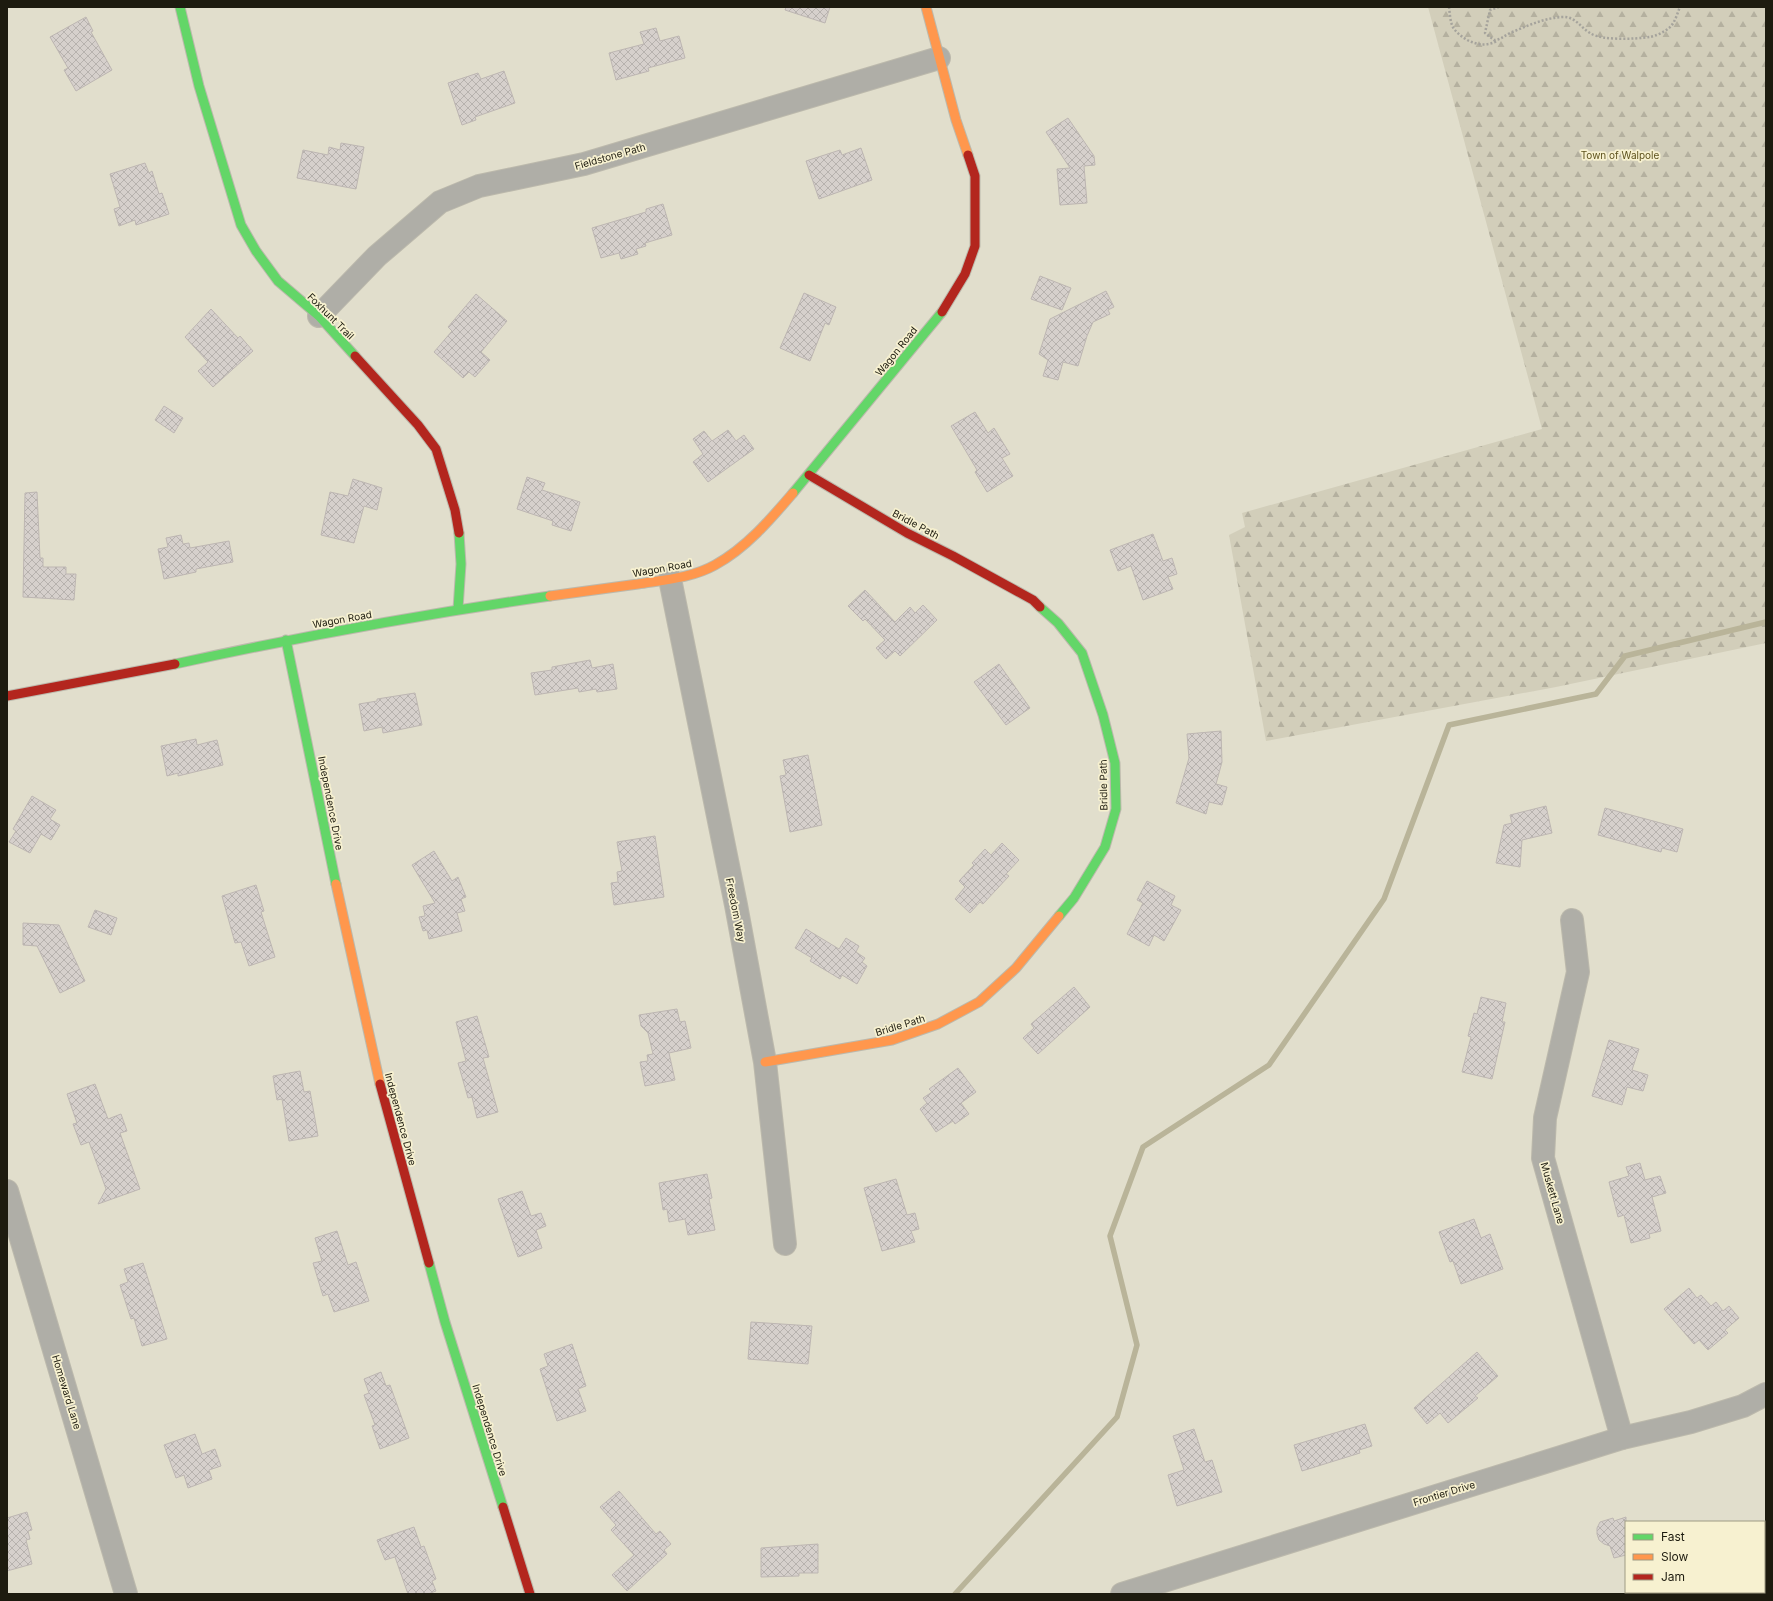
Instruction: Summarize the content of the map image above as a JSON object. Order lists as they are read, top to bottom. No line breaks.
{"streets":{"street":["Fieldstone Path","Foxhunt Trail","Wagon Road","Bridle Path","Independence Drive","Freedom Way","Muskett Lane","Homeward Lane","Frontier Drive"]},"crossings":[["Fieldstone Path","Foxhunt Trail"],["Fieldstone Path","Wagon Road"],["Foxhunt Trail","Wagon Road"],["Wagon Road","Bridle Path"],["Wagon Road","Independence Drive"],["Wagon Road","Freedom Way"],["Bridle Path","Freedom Way"],["Muskett Lane","Frontier Drive"]],"parks":["Town of Walpole"],"legend":["Fast","Slow","Jam"]}
